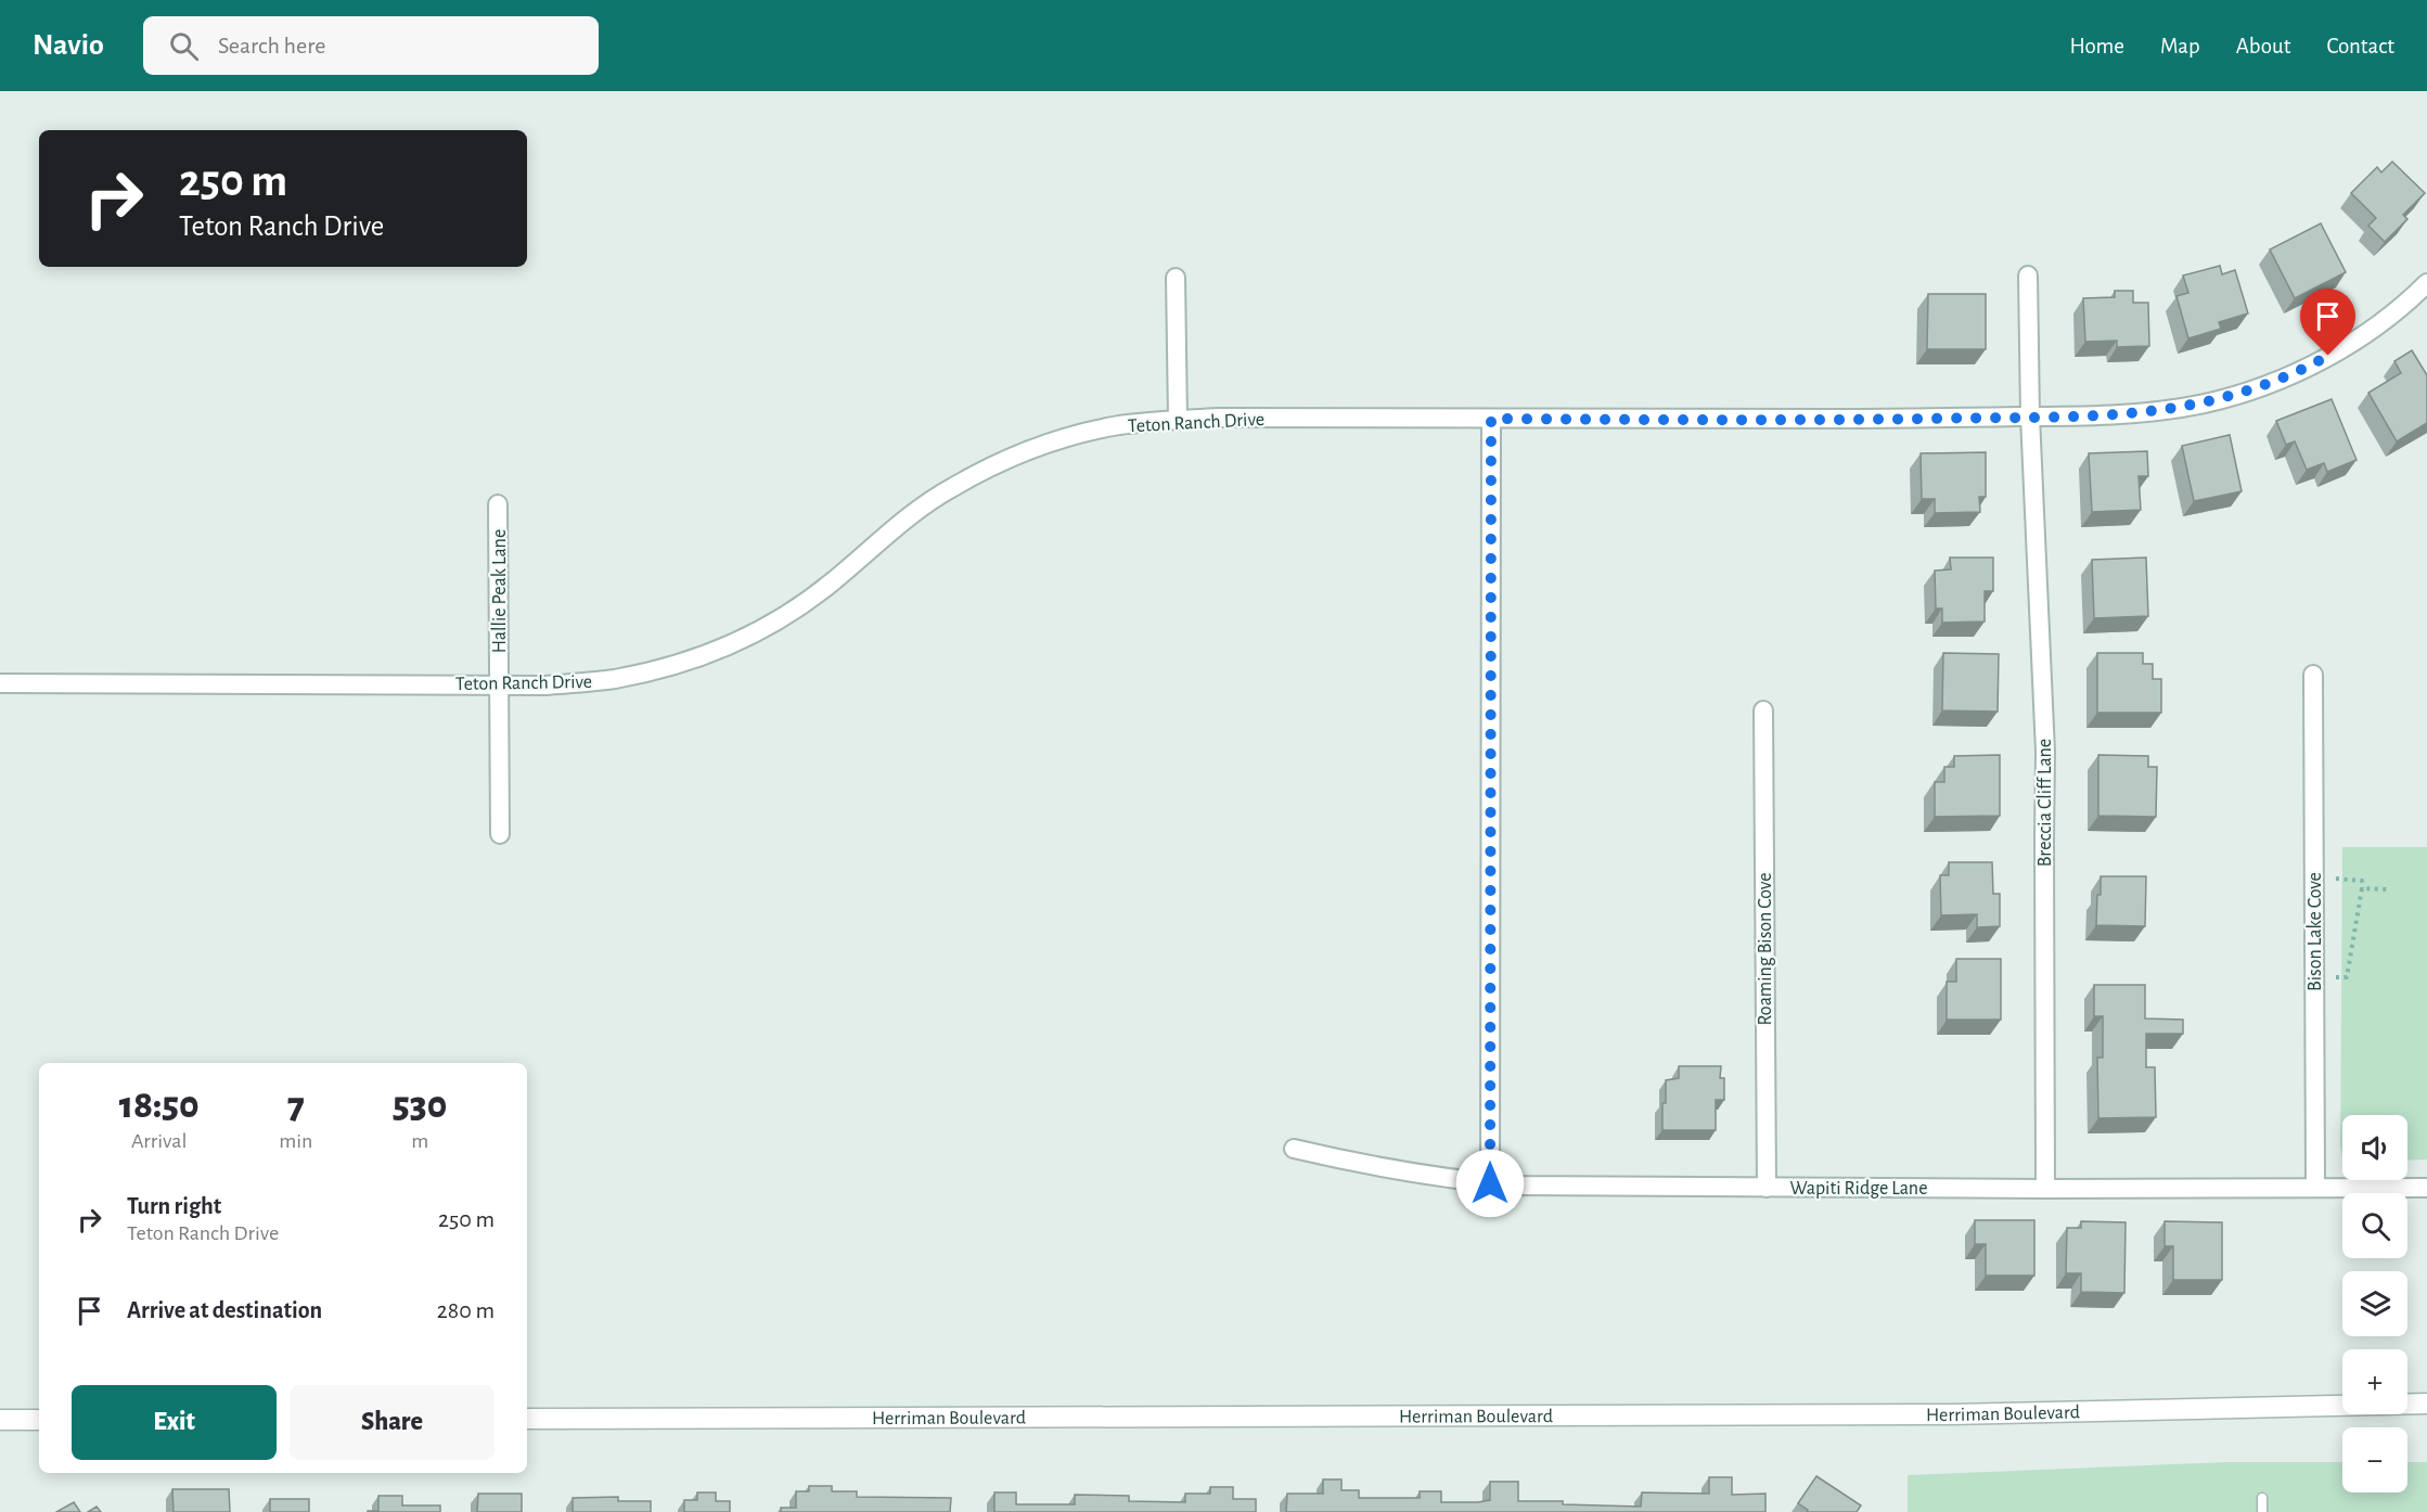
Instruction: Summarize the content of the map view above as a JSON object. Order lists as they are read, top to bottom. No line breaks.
{"streets":{"street":["Teton Ranch Drive","Hallie Peak Lane","Breccia Cliff Lane","Bison Lake Cove","Roaming Bison Cove","Wapiti Ridge Lane","Herriman Boulevard"]},"crossings":[["Teton Ranch Drive","Hallie Peak Lane"],["Teton Ranch Drive","Breccia Cliff Lane"],["Breccia Cliff Lane","Wapiti Ridge Lane"],["Bison Lake Cove","Wapiti Ridge Lane"],["Roaming Bison Cove","Wapiti Ridge Lane"]],"page":{"header":"Navio","search":"Search here","nav":["Home","Map","About","Contact"],"turn":["250 m","Teton Ranch Drive"],"eta":["18:50","Arrival","7","min","530","m"],"map_buttons":["+","−"],"list":[{"name":"Turn right","note":"Teton Ranch Drive","value":"250 m"},{"name":"Arrive at destination","value":"280 m"}],"buttons":["Exit","Share"]}}
